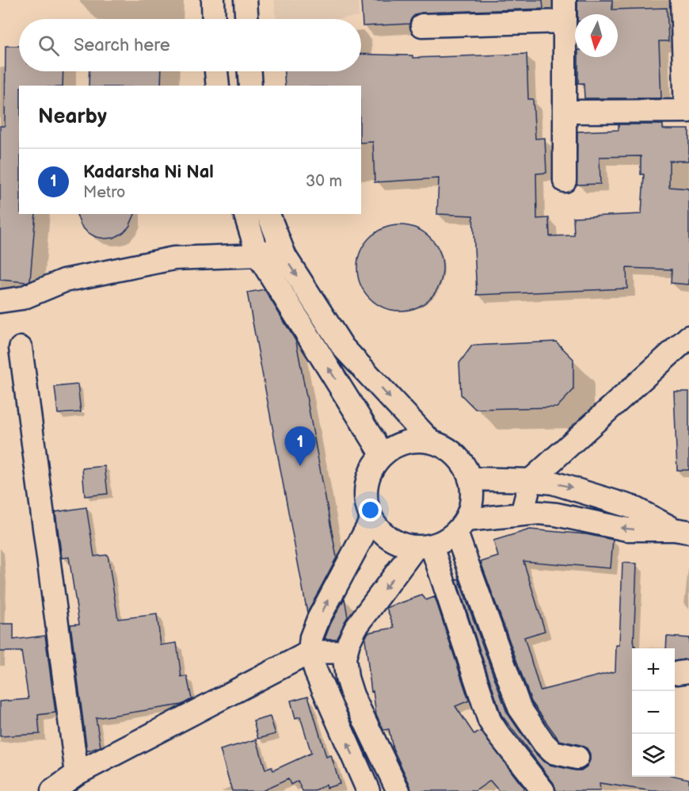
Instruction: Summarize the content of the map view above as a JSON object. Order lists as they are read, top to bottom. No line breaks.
{"north":"bottom","page":{"search":"Search here","heading":"Nearby","list":[{"mark":"1","name":"Kadarsha Ni Nal","note":"Metro","value":"30 m"}],"pins":"1","map_buttons":["+","−"]}}
